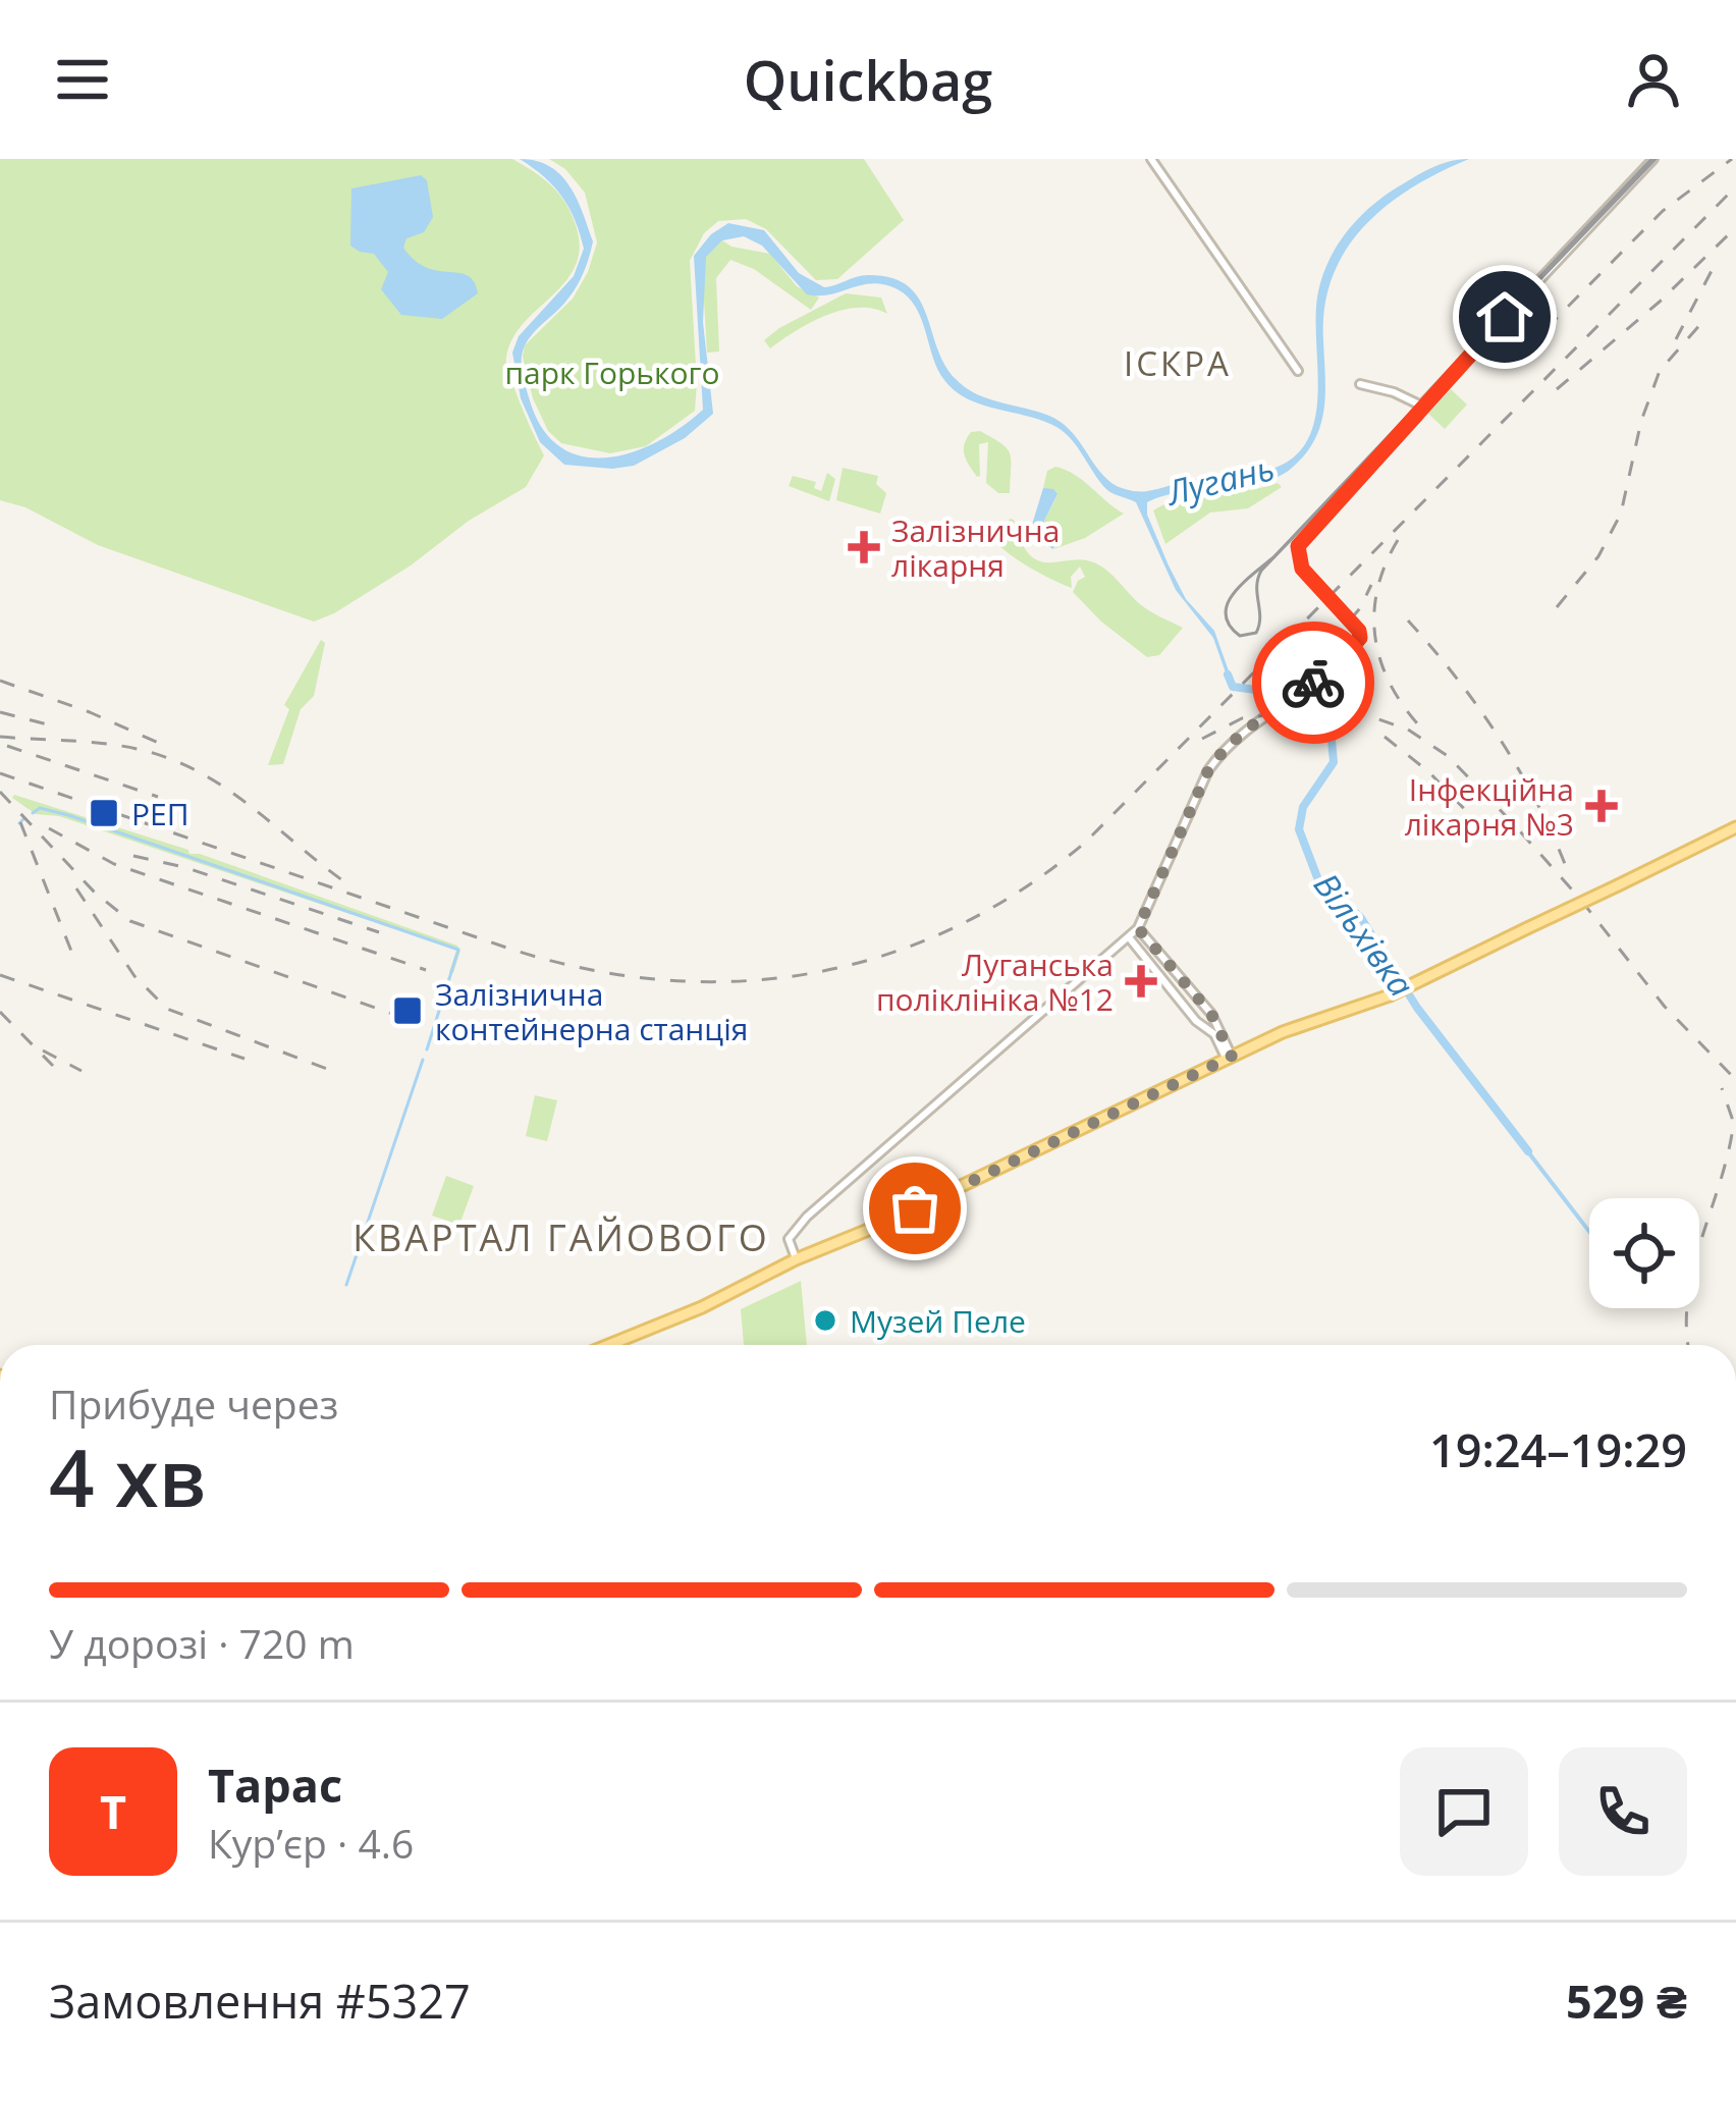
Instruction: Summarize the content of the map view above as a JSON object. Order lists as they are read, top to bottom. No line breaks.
{"districts":["ІСКРА","КВАРТАЛ ГАЙОВОГО"],"water":["Лугань","Вільхівка"],"parks":["парк Горького"],"places":{"health":["Залізнична лікарня","Інфекційна лікарня №3","Луганська поліклініка №12"],"transit":["РЕП","Залізнична контейнерна станція"],"other":["Музей Пеле"]},"page":{"header":"Quickbag","heading":["4 хв","Прибуде через","19:24–19:29"],"panel":["Тарас","Кур’єр · 4.6","Замовлення #5327","529 ₴"],"bar":"У дорозі · 720 m","round":"Т"}}
